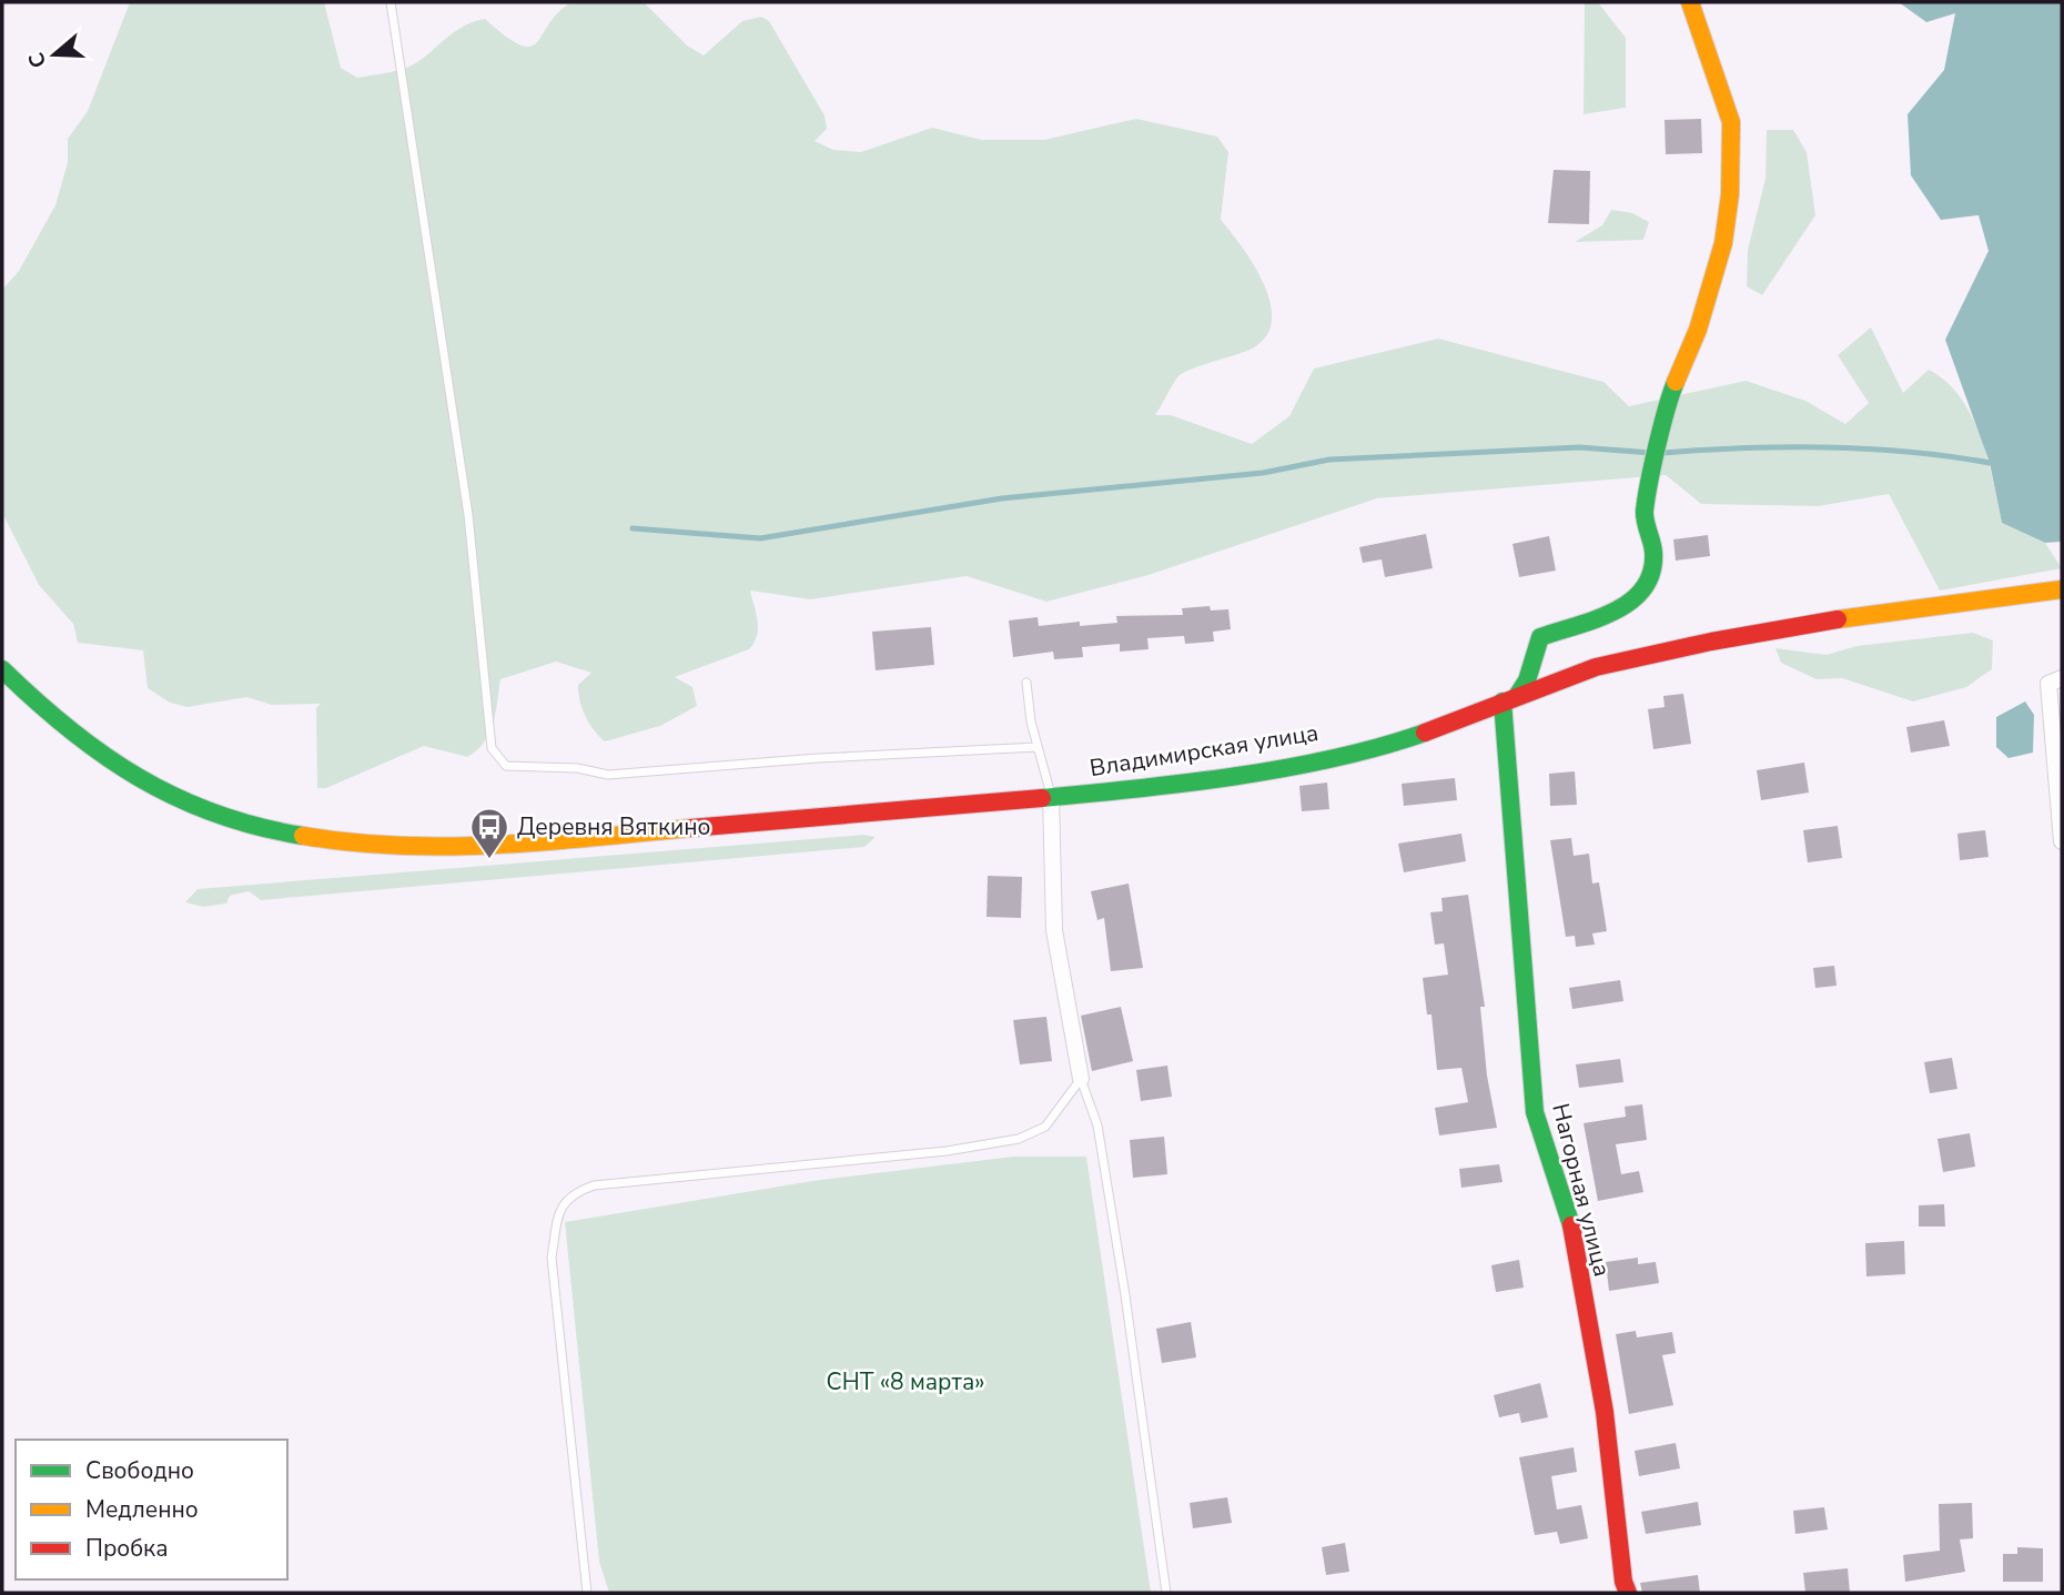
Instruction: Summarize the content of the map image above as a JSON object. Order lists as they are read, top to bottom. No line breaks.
{"streets":{"street":["Владимирская улица","Нагорная улица"]},"crossings":[["Владимирская улица","Нагорная улица"]],"parks":["СНТ «8 марта»"],"places":{"bus stop":["Деревня Вяткино"]},"legend":["Свободно","Медленно","Пробка"],"north":"left"}
